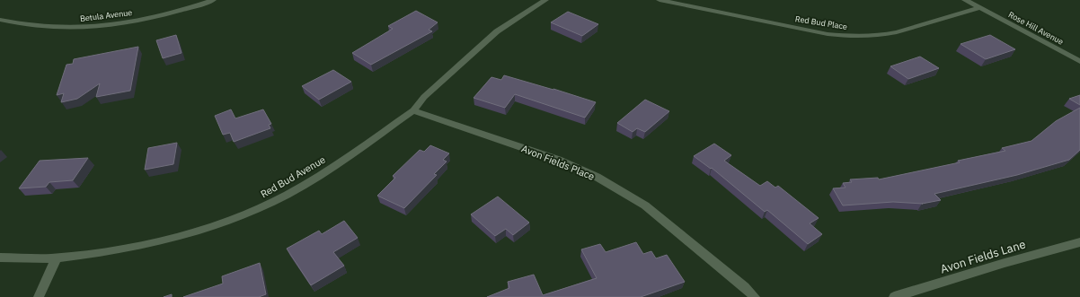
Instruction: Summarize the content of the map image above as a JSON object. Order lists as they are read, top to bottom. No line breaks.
{"streets":{"street":["Betula Avenue","Red Bud Place","Rose Hill Avenue","Avon Fields Place","Red Bud Avenue","Avon Fields Lane"]},"crossings":[["Red Bud Place","Rose Hill Avenue"],["Avon Fields Place","Red Bud Avenue"]]}
